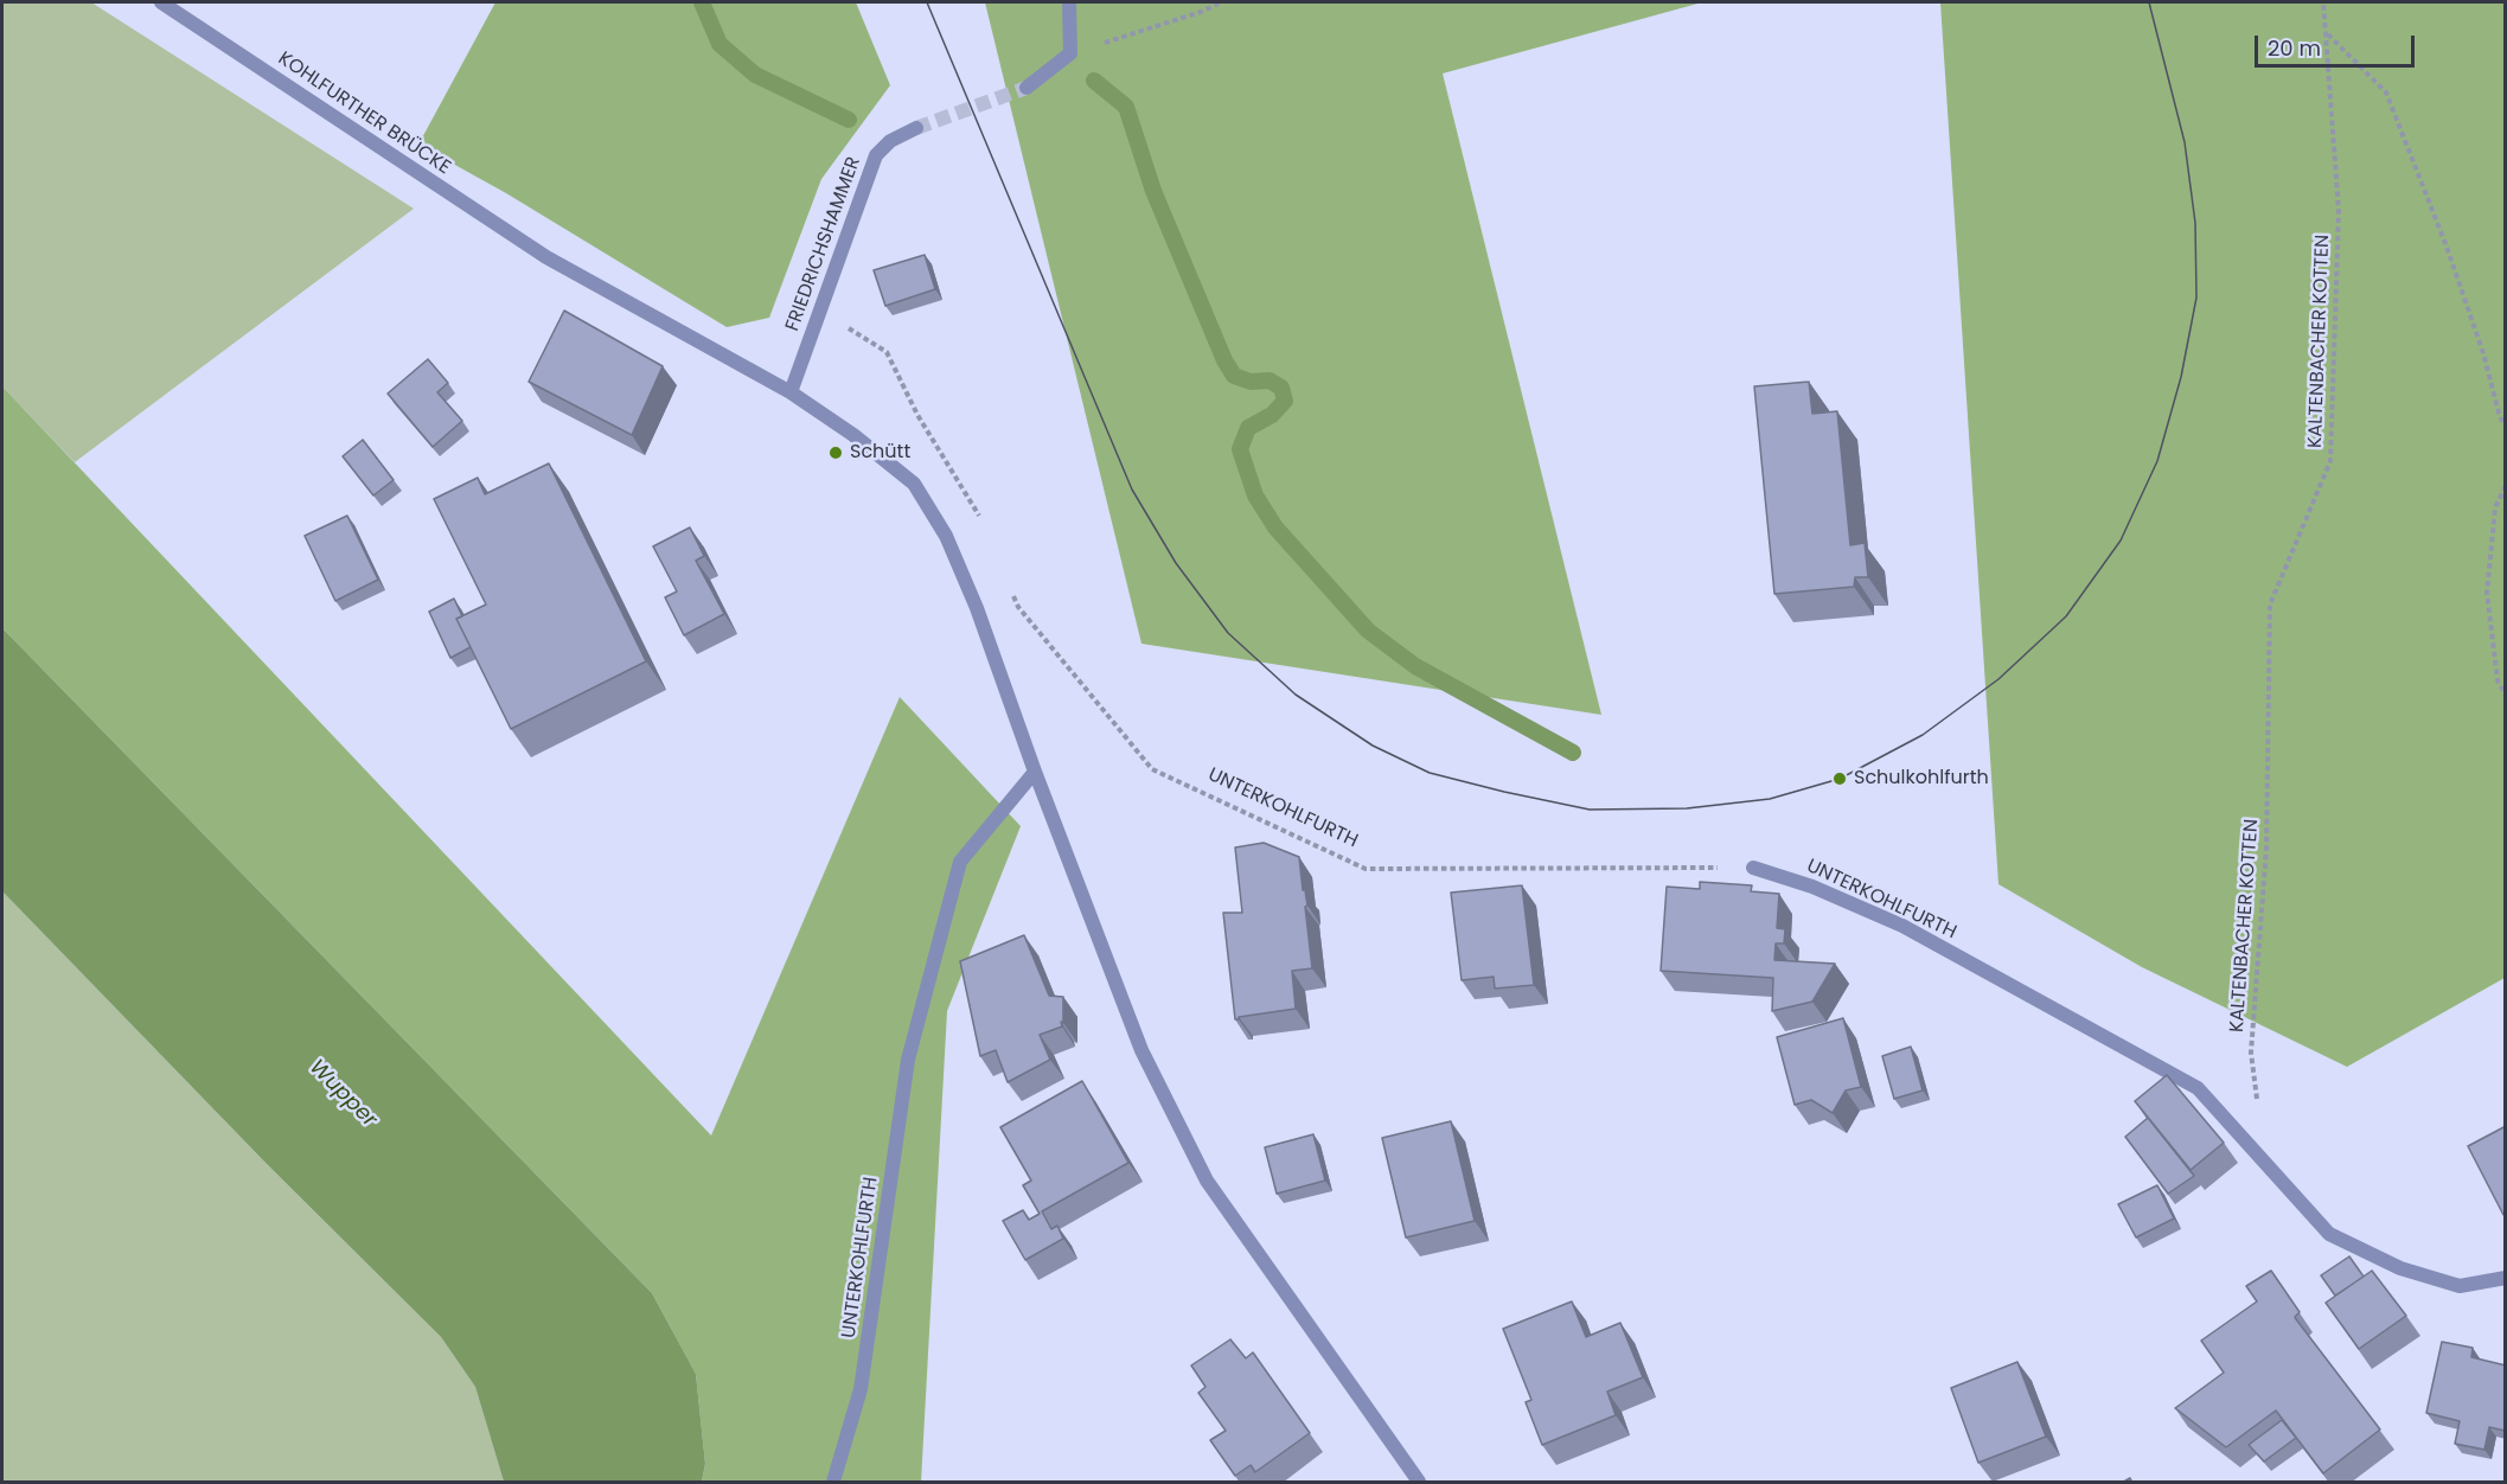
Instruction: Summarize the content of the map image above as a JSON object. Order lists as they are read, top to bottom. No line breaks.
{"streets":{"street":["KOHLFURTHER BRÜCKE","FRIEDRICHSHAMMER","UNTERKOHLFURTH"],"path":["KALTENBACHER KOTTEN"]},"crossings":[["KOHLFURTHER BRÜCKE","FRIEDRICHSHAMMER"]],"water":["Wupper"],"places":["Schütt","Schulkohlfurth"],"scale_bar":"20 m"}
